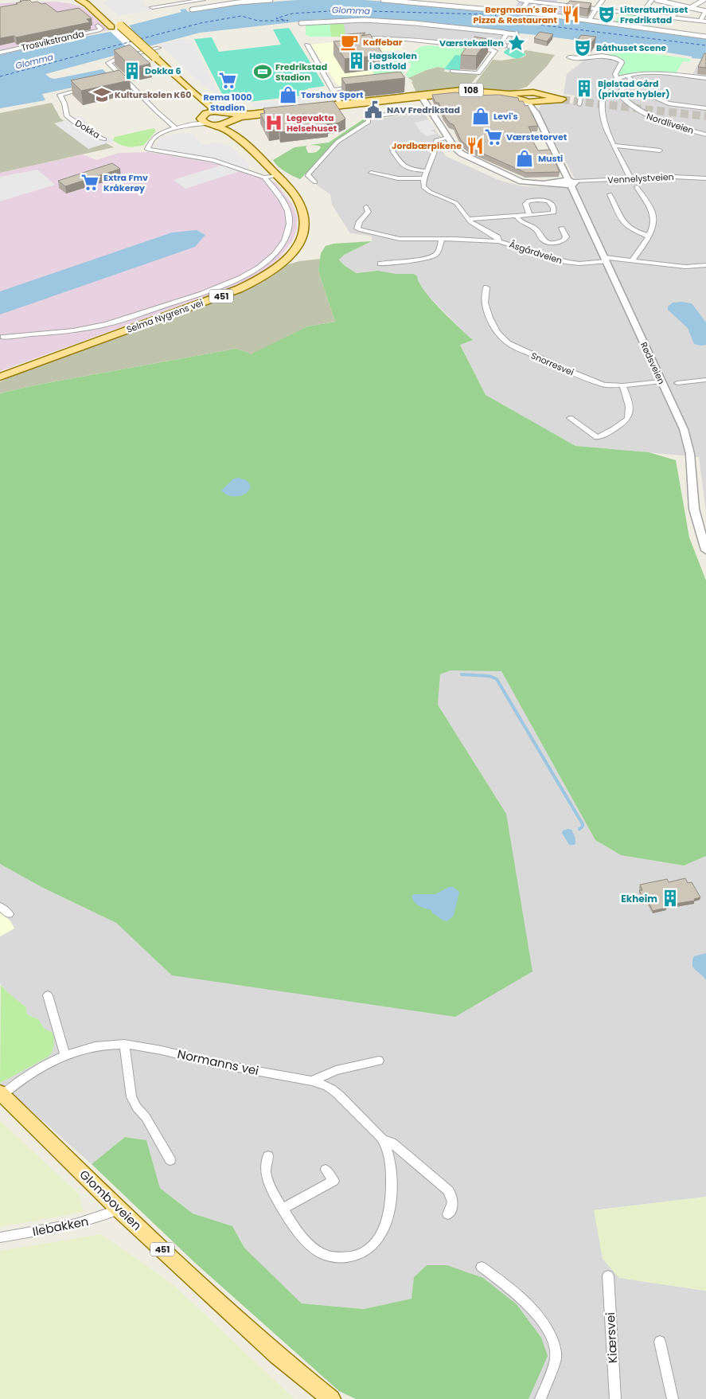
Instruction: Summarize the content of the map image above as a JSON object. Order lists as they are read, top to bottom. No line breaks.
{"streets":{"main road":["108","451","Selma Nygrens vei","Glomboveien"],"street":["Trosvikstranda","Nordliveien","Dokka","Vennelystveien","Åsgårdveien","Rødsveien","Snorresvei","Normanns vei","Ilebakken","Kiærsvei"]},"crossings":[["108","Selma Nygrens vei"],["Vennelystveien","Rødsveien"],["Åsgårdveien","Rødsveien"],["Rødsveien","Snorresvei"],["Normanns vei","Glomboveien"],["Glomboveien","Ilebakken"]],"water":["Glomma"],"places":{"restaurant":["Bergmann's Bar Pizza & Restaurant","Jordbærpikene"],"theatre":["Litteraturhuset Fredrikstad","Båthuset Scene"],"cafe":["Kaffebar"],"place":["Værstekællen"],"building":["Høgskolen i Østfold","Dokka 6","Bjølstad Gård (private hybler)","Ekheim"],"sports":["Fredrikstad Stadion"],"supermarket":["Rema 1000 Stadion","Værstetorvet","Extra Fmv Kråkerøy"],"school or university":["Kulturskolen K60"],"shop":["Torshov Sport","Levi's","Musti"],"public building":["NAV Fredrikstad"],"hospital":["Legevakta Helsehuset"]}}
